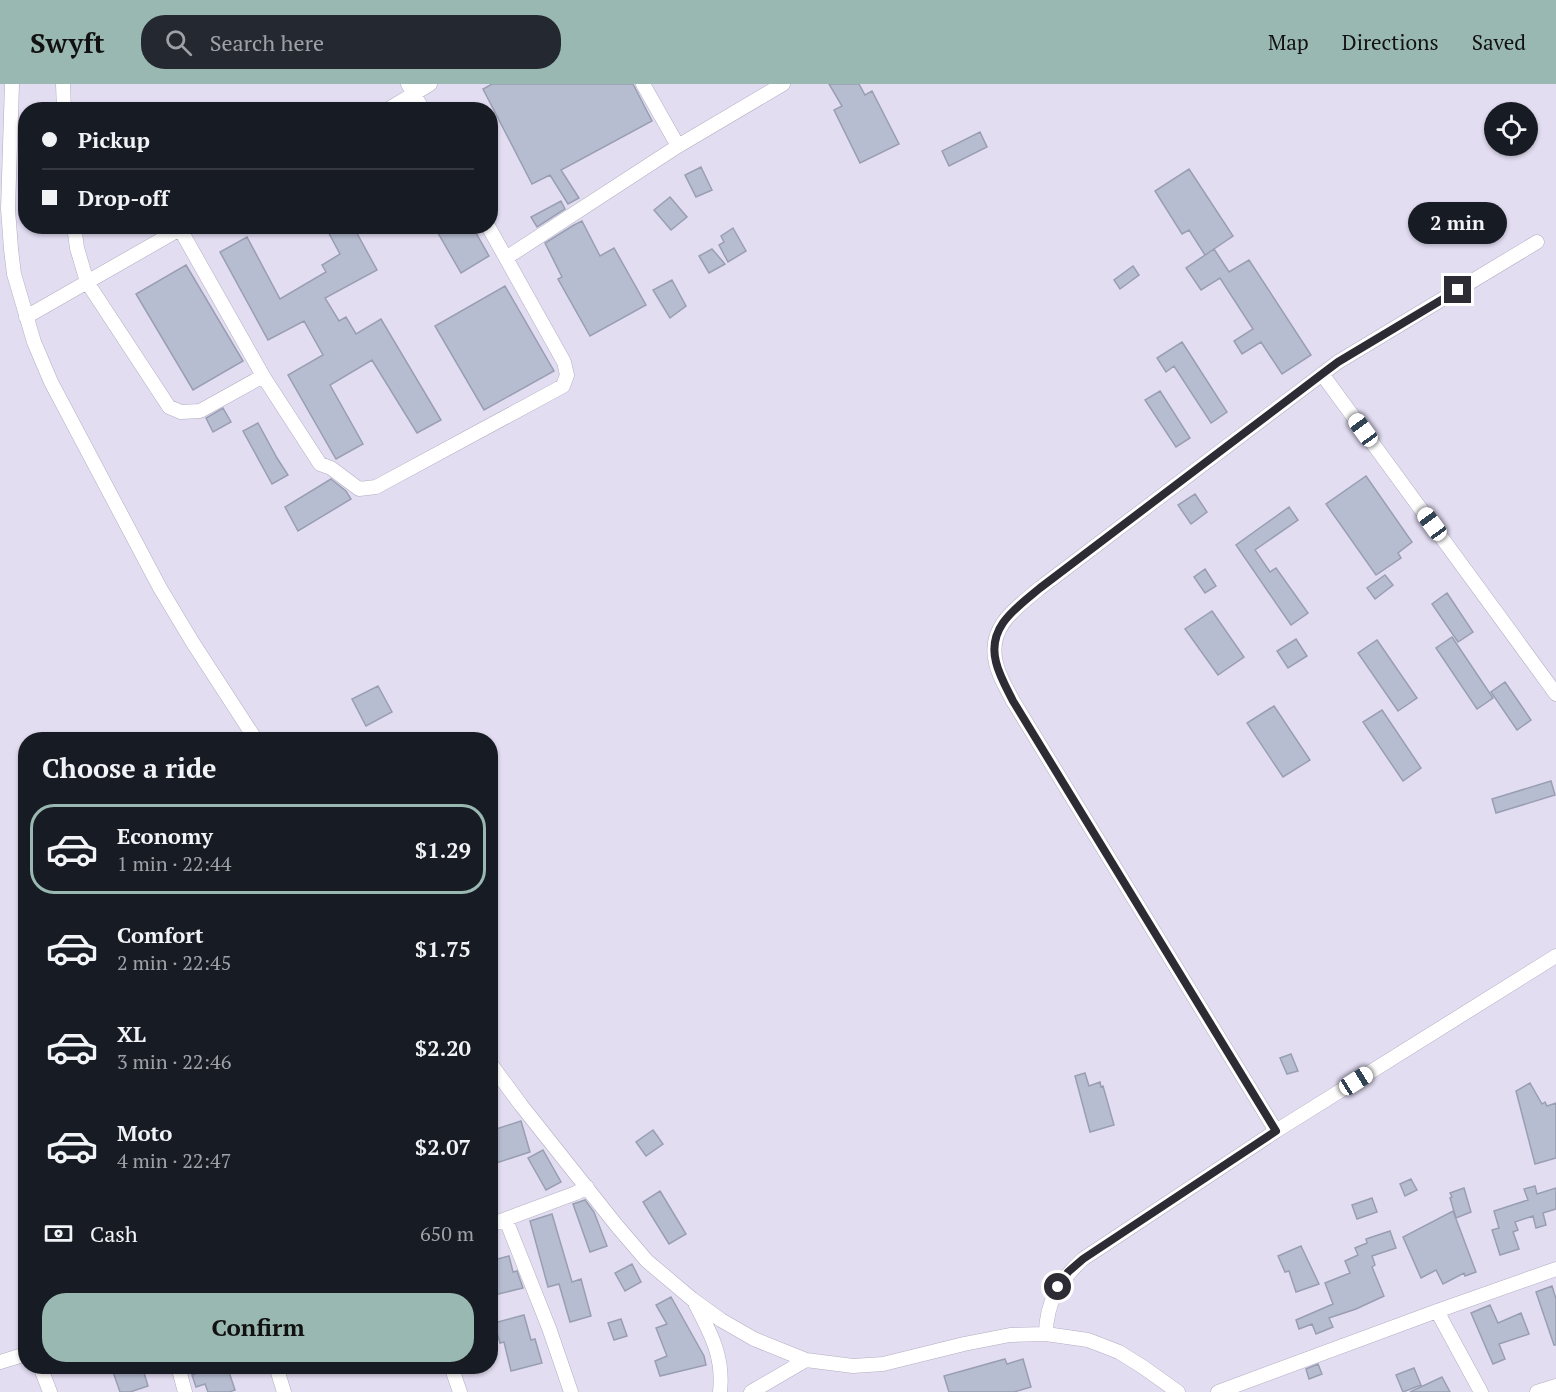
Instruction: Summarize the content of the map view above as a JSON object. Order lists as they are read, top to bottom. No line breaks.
{"page":{"header":"Swyft","search":"Search here","nav":["Map","Directions","Saved"],"banner":["Pickup","Drop-off"],"bubble":"2 min","heading":"Choose a ride","list":[{"name":"Economy","note":"1 min · 22:44","value":"$1.29"},{"name":"Comfort","note":"2 min · 22:45","value":"$1.75"},{"name":"XL","note":"3 min · 22:46","value":"$2.20"},{"name":"Moto","note":"4 min · 22:47","value":"$2.07"}],"pay":["Cash","650 m"],"buttons":"Confirm"}}
